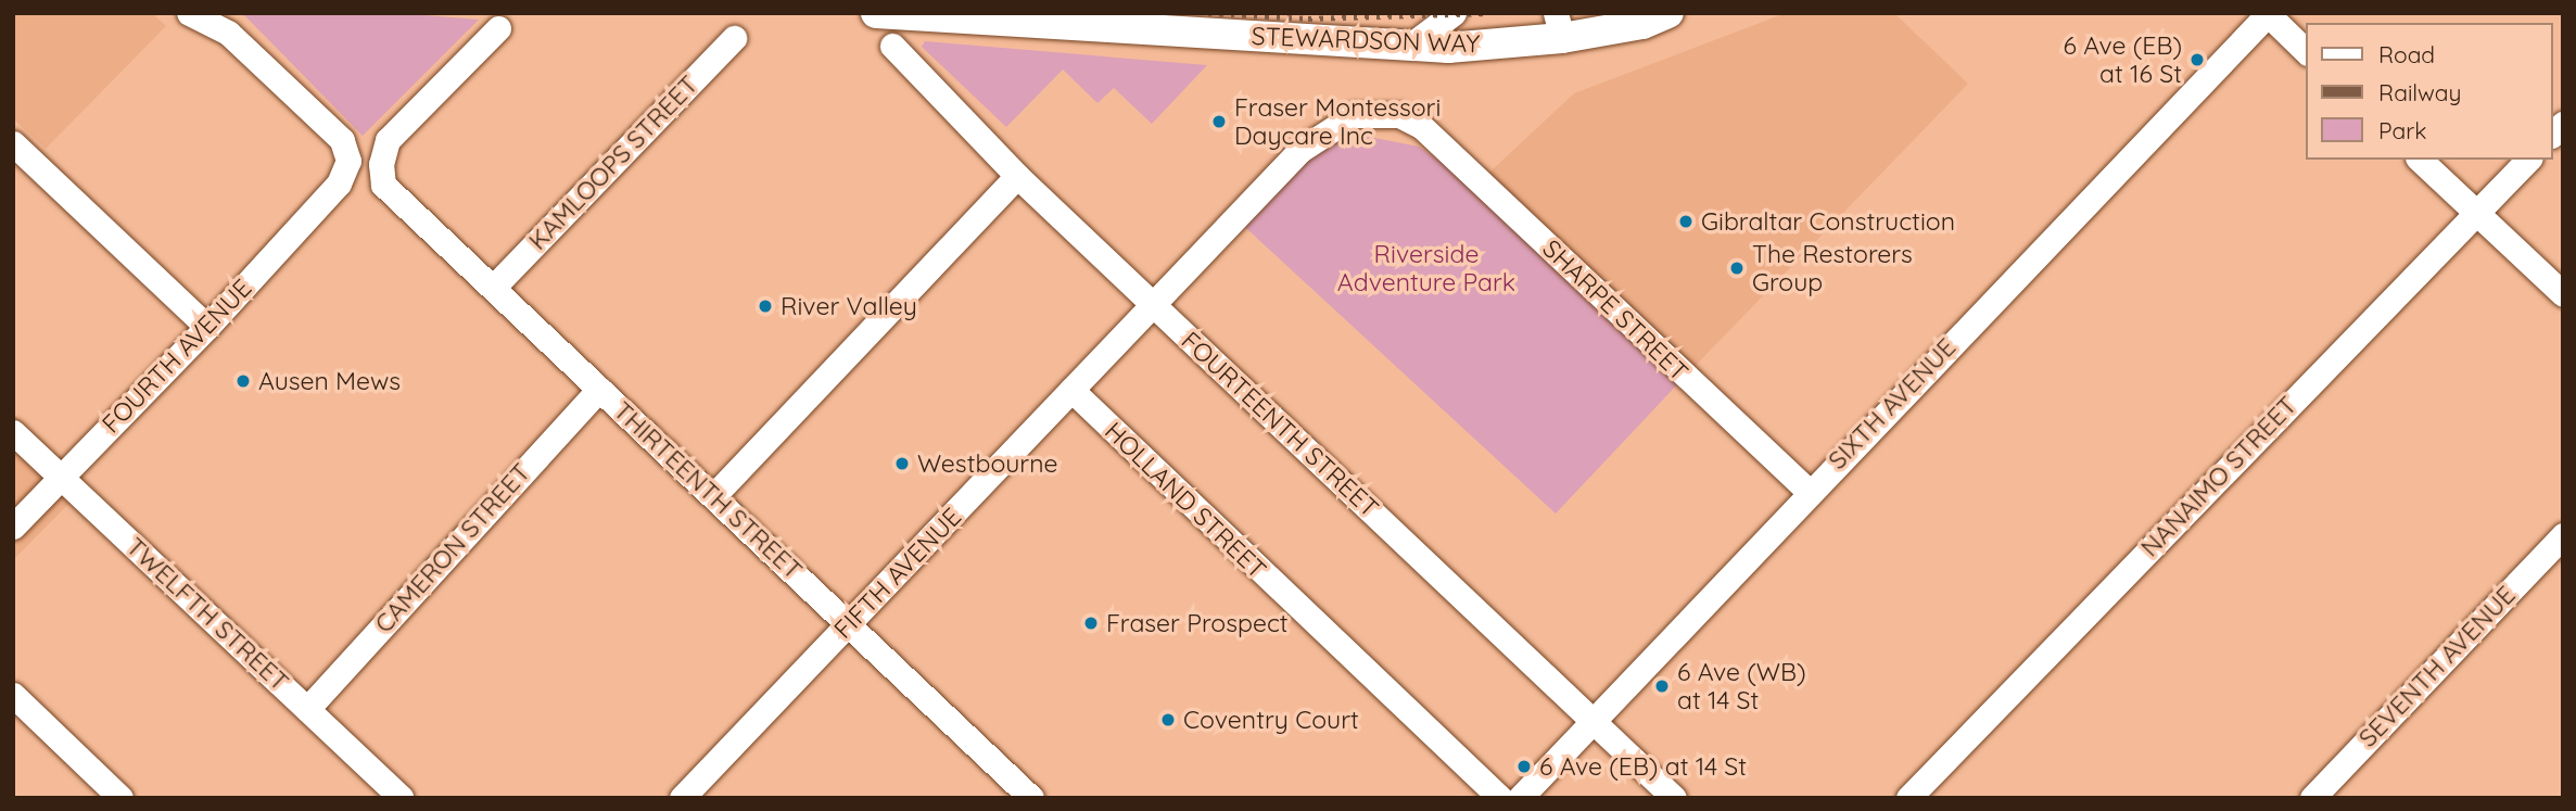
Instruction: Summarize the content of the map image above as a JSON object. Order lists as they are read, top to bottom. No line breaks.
{"streets":{"main road":["STEWARDSON WAY"],"street":["KAMLOOPS STREET","SHARPE STREET","FOURTH AVENUE","SIXTH AVENUE","FOURTEENTH STREET","NANAIMO STREET","THIRTEENTH STREET","HOLLAND STREET","CAMERON STREET","FIFTH AVENUE","TWELFTH STREET","SEVENTH AVENUE"]},"crossings":[["KAMLOOPS STREET","THIRTEENTH STREET"],["SHARPE STREET","SIXTH AVENUE"],["SHARPE STREET","FIFTH AVENUE"],["FOURTH AVENUE","TWELFTH STREET"],["SIXTH AVENUE","FOURTEENTH STREET"],["FOURTEENTH STREET","FIFTH AVENUE"],["THIRTEENTH STREET","CAMERON STREET"],["THIRTEENTH STREET","FIFTH AVENUE"],["HOLLAND STREET","FIFTH AVENUE"],["CAMERON STREET","TWELFTH STREET"]],"parks":["Riverside Adventure Park"],"places":["6 Ave (EB) at 16 St","Fraser Montessori Daycare Inc","Gibraltar Construction","The Restorers Group","River Valley","Ausen Mews","Westbourne","Fraser Prospect","6 Ave (WB) at 14 St","Coventry Court","6 Ave (EB) at 14 St"],"legend":["Road","Railway","Park"]}
